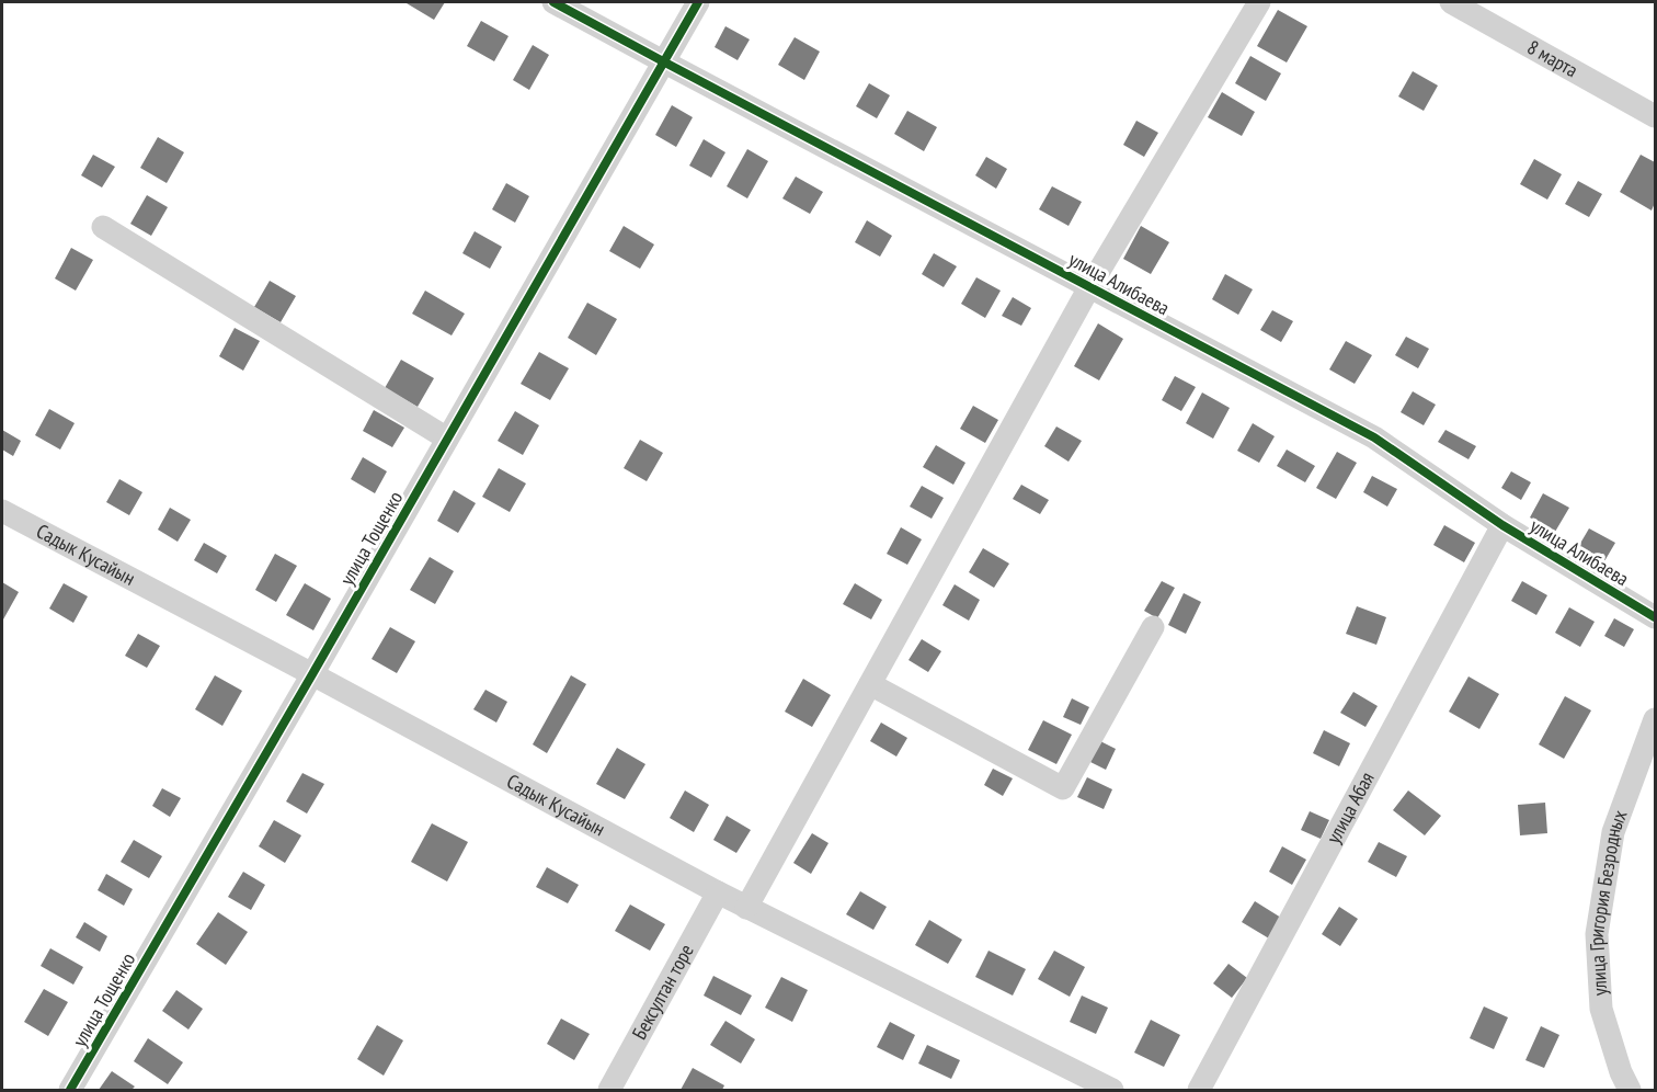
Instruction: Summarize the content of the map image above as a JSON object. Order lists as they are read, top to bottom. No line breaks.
{"streets":{"street":["8 марта","улица Алибаева","улица Тощенко","Садык Кусайын","улица Абая","улица Григория Безродных","Бексултан торе"]},"crossings":[["улица Алибаева","улица Тощенко"],["улица Алибаева","улица Абая"],["улица Тощенко","Садык Кусайын"],["Садык Кусайын","Бексултан торе"]]}
